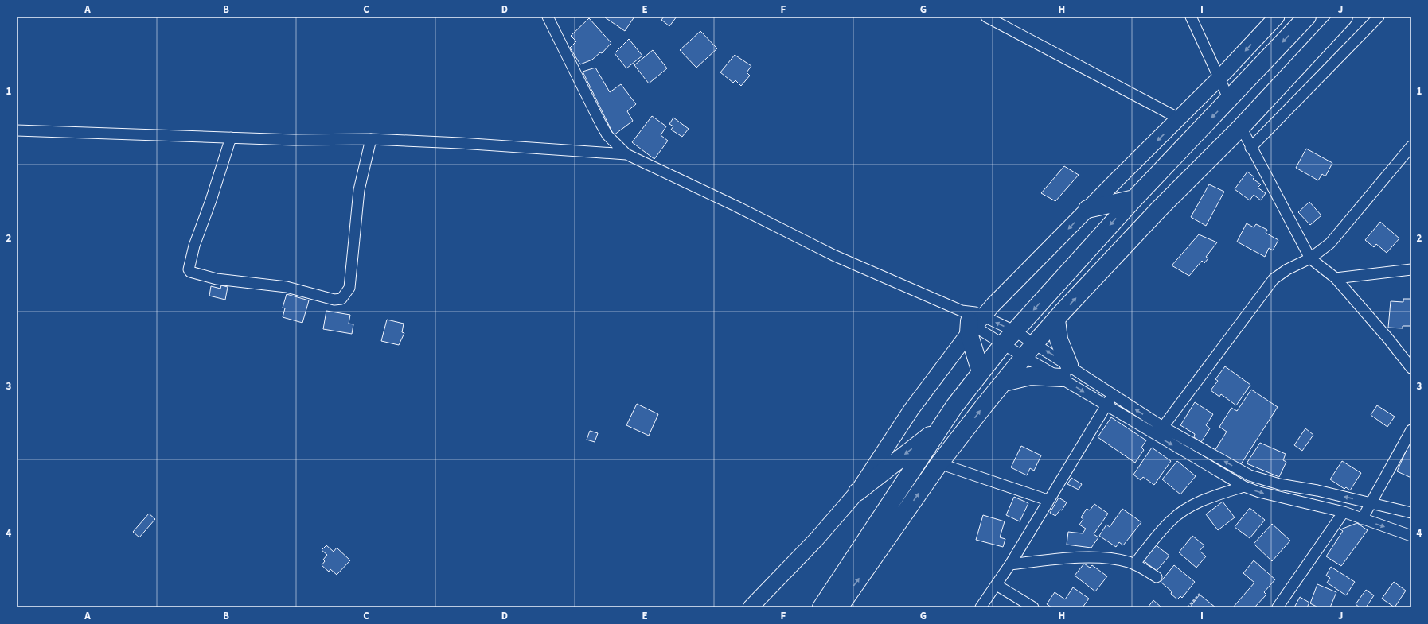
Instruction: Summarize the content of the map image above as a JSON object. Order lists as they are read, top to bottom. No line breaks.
{"grid":{"columns":["A","B","C","D","E","F","G","H","I","J"],"rows":["1","2","3","4"]}}
